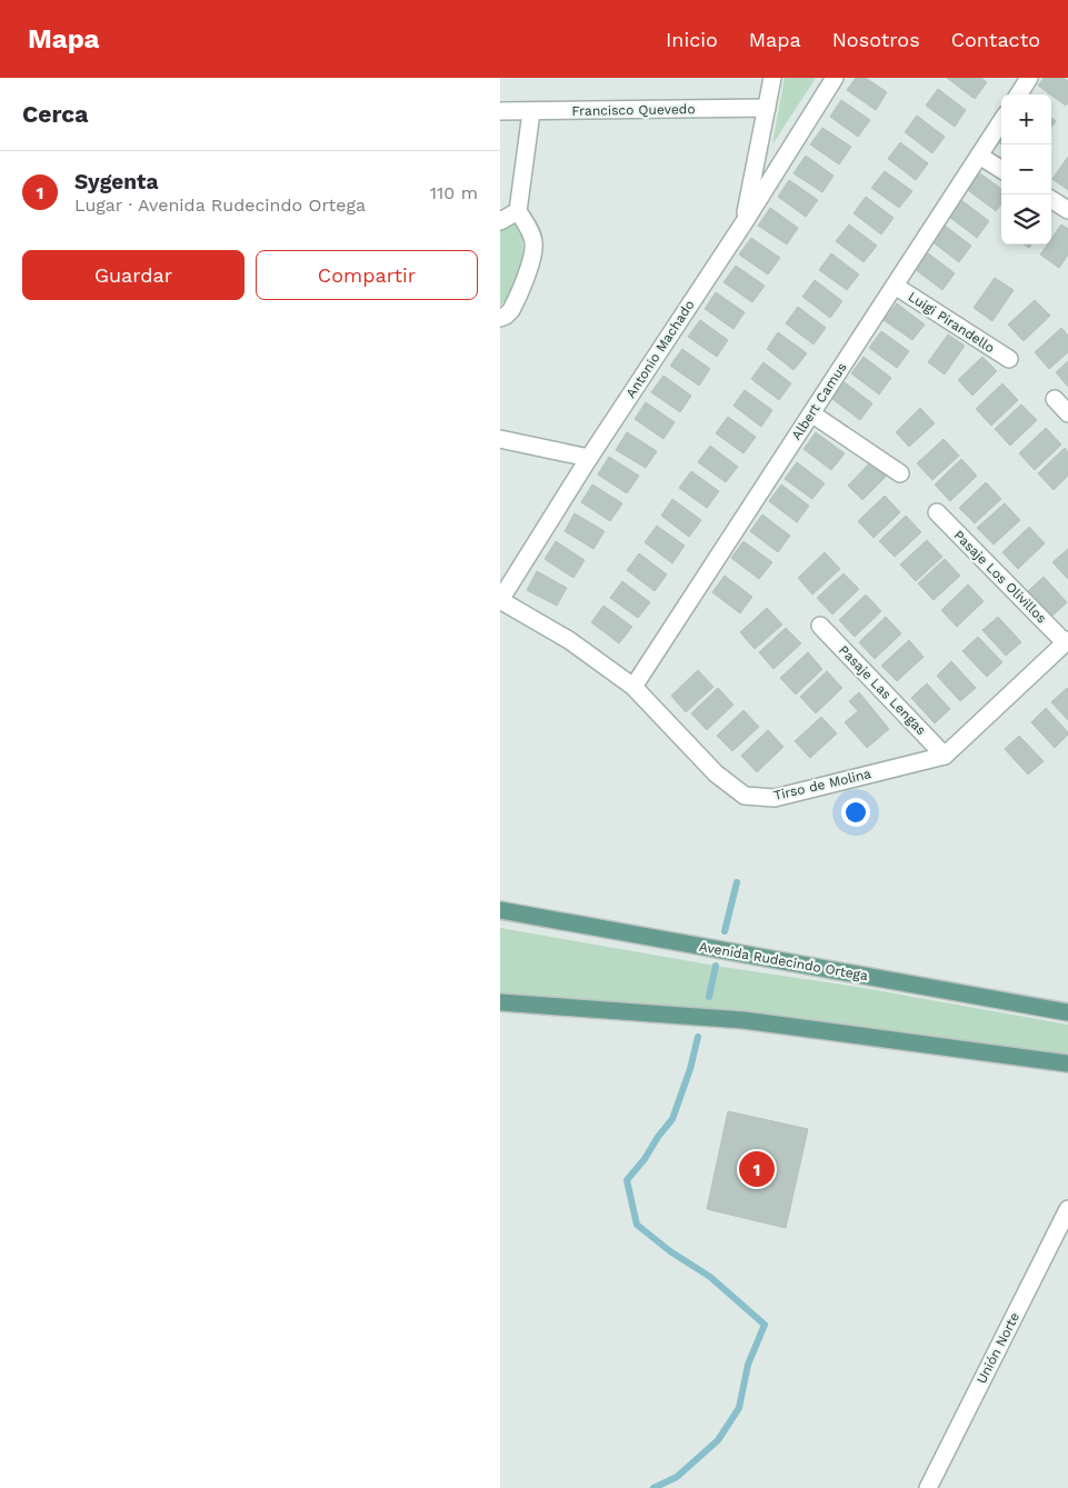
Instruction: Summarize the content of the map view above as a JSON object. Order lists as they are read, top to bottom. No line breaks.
{"streets":{"main road":["Avenida Rudecindo Ortega"],"street":["Francisco Quevedo","Luigi Pirandello","Antonio Machado","Albert Camus","Pasaje Los Olivillos","Pasaje Las Lengas","Tirso de Molina","Unión Norte"]},"crossings":[["Francisco Quevedo","Antonio Machado"],["Luigi Pirandello","Albert Camus"],["Antonio Machado","Tirso de Molina"],["Albert Camus","Tirso de Molina"],["Pasaje Los Olivillos","Tirso de Molina"],["Pasaje Las Lengas","Tirso de Molina"]],"page":{"header":"Mapa","nav":["Inicio","Mapa","Nosotros","Contacto"],"heading":"Cerca","map_buttons":["+","−"],"list":[{"mark":"1","name":"Sygenta","note":"Lugar · Avenida Rudecindo Ortega","value":"110 m"}],"buttons":["Guardar","Compartir"],"pins":"1"}}
